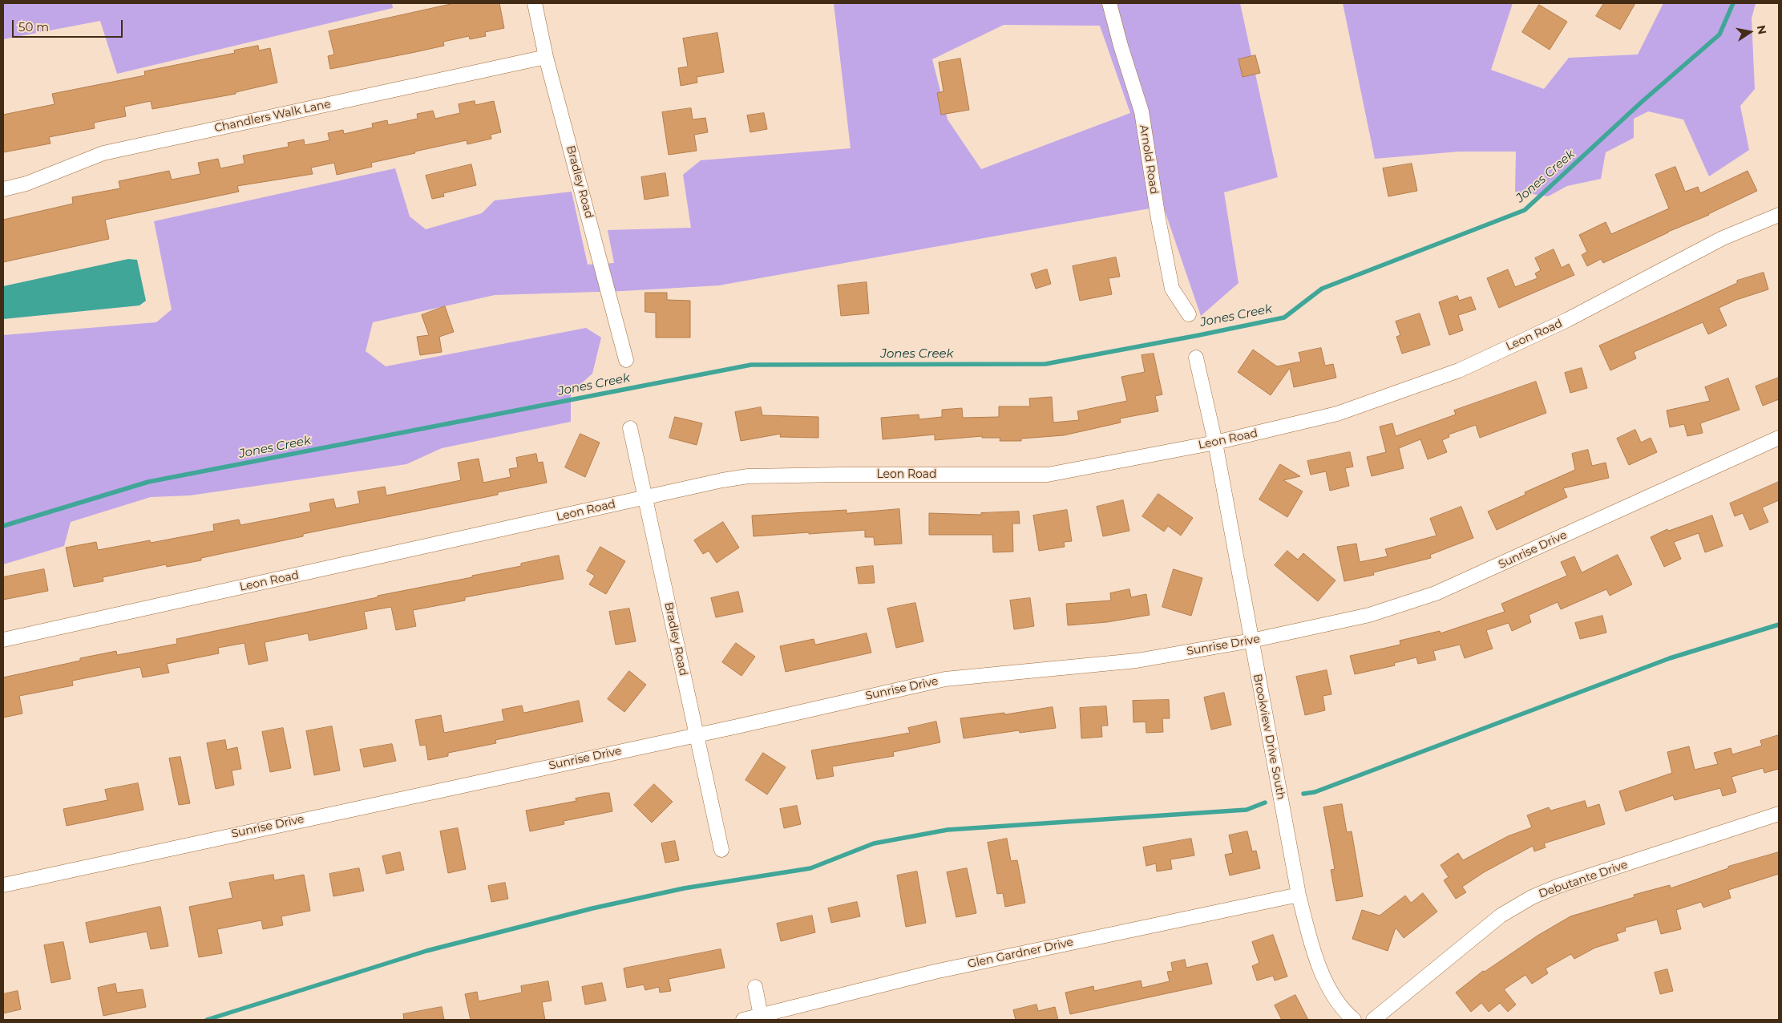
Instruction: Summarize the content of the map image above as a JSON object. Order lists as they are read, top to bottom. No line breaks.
{"streets":{"street":["Chandlers Walk Lane","Arnold Road","Bradley Road","Leon Road","Sunrise Drive","Brookview Drive South","Debutante Drive","Glen Gardner Drive"]},"crossings":[["Chandlers Walk Lane","Bradley Road"],["Bradley Road","Leon Road"],["Bradley Road","Sunrise Drive"],["Leon Road","Brookview Drive South"],["Sunrise Drive","Brookview Drive South"],["Brookview Drive South","Glen Gardner Drive"]],"water":["Jones Creek"],"scale_bar":"50 m","north":"right"}
